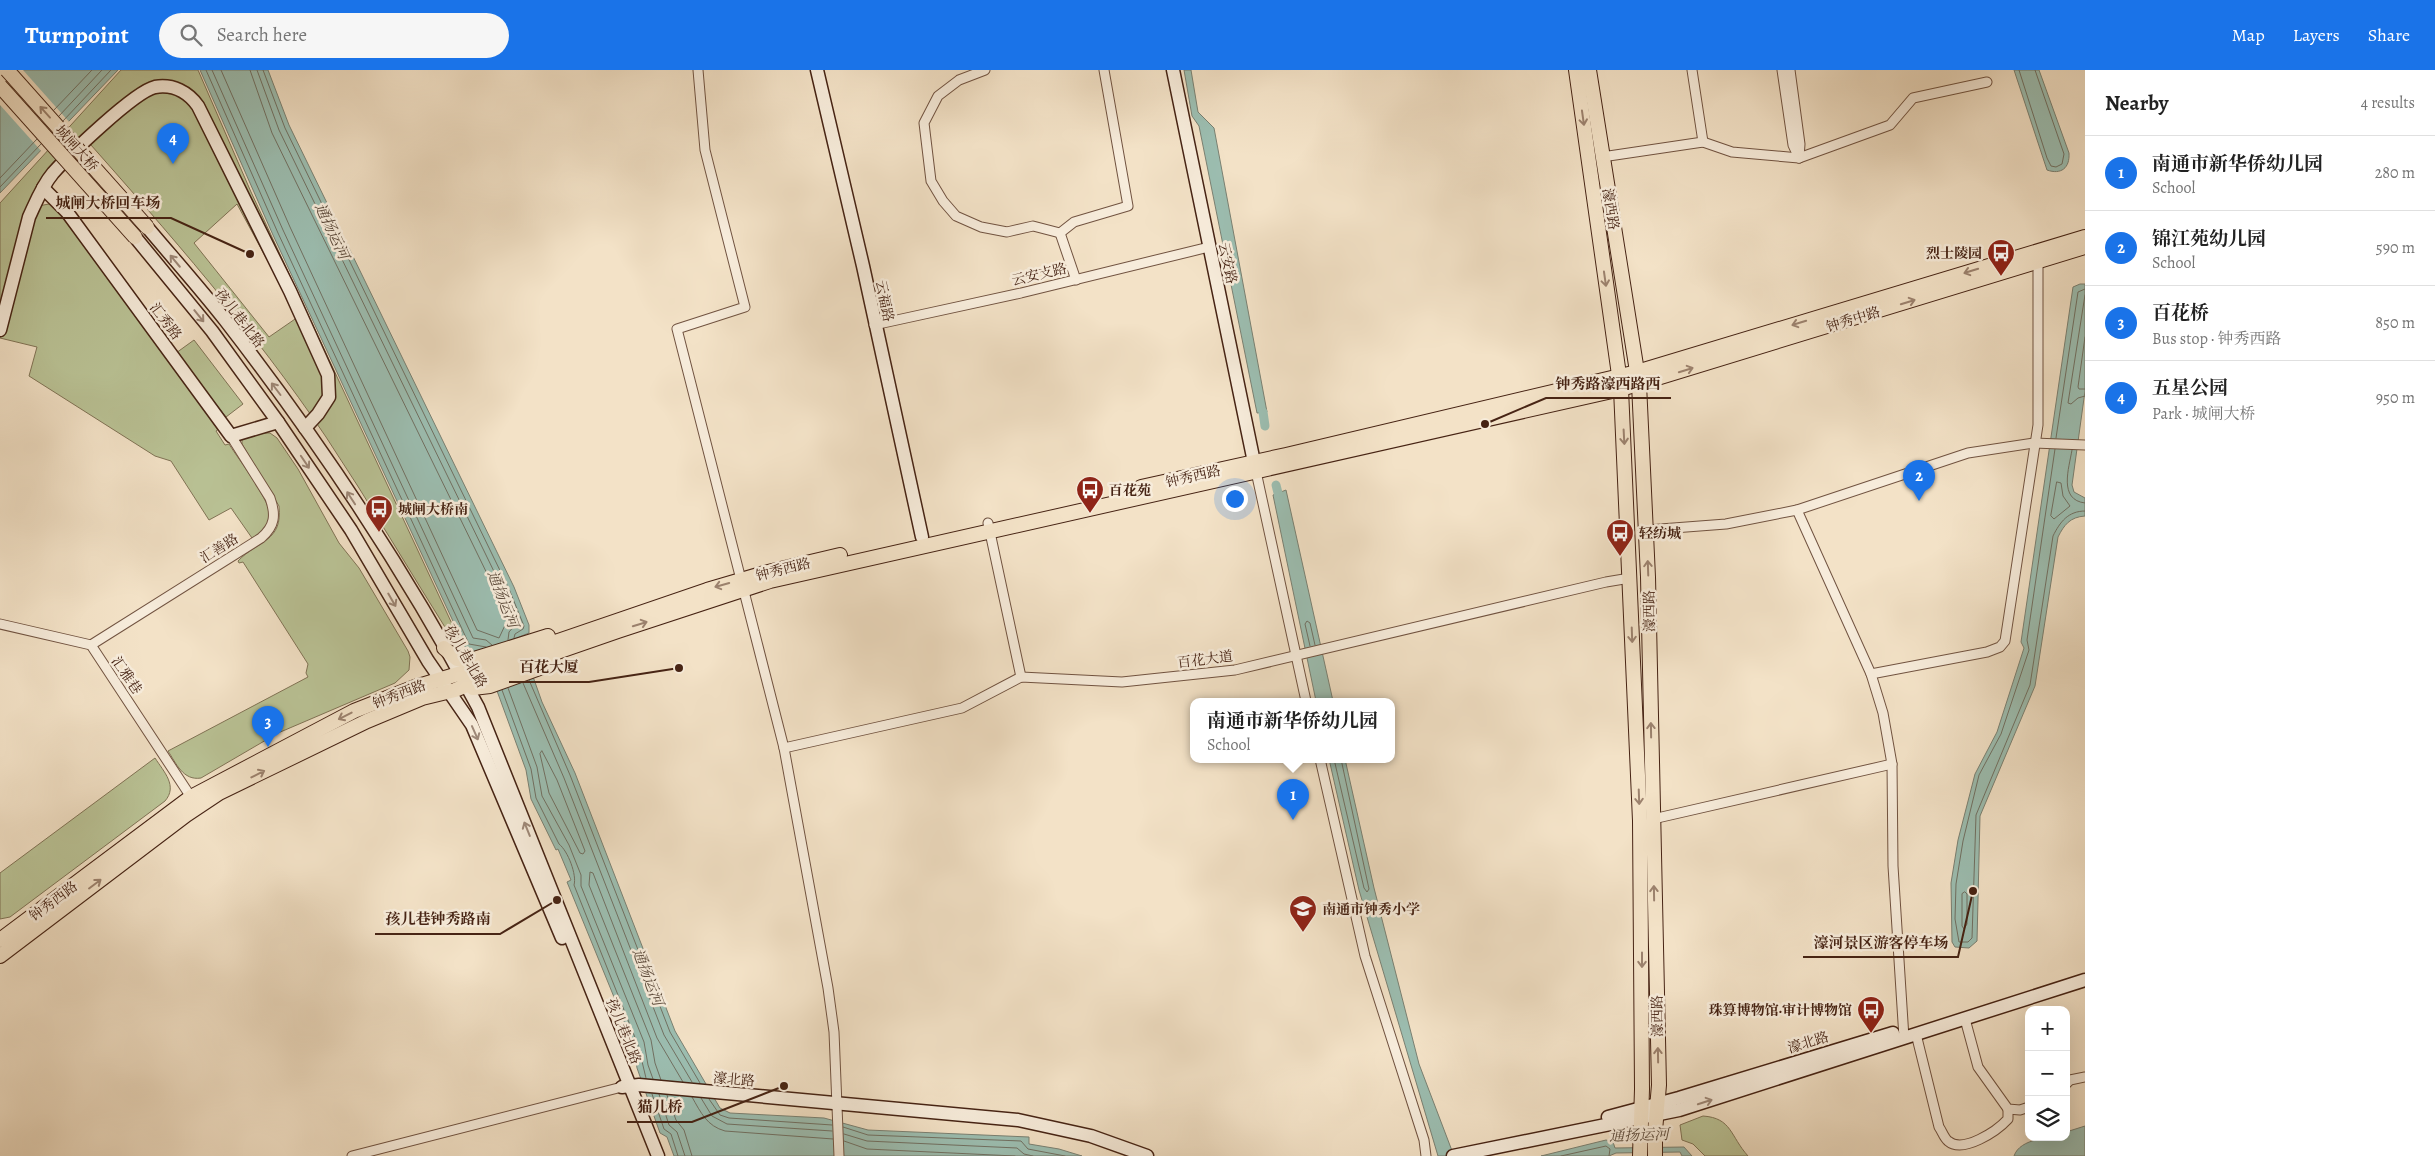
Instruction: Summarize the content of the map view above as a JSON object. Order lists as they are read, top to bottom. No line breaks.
{"streets":{"main road":["城闸大桥","濠西路","钟秀中路","钟秀西路"],"street":["云安路","云安支路","云福路","孩儿巷北路","汇秀路","汇善路","百花大道","汇雅巷","濠北路"]},"crossings":[["城闸大桥","孩儿巷北路"],["濠西路","钟秀中路"],["濠西路","钟秀西路"],["濠西路","百花大道"],["濠西路","濠北路"],["云安路","云安支路"],["云安路","钟秀西路"],["云安支路","云福路"],["云福路","钟秀西路"],["孩儿巷北路","钟秀西路"],["孩儿巷北路","濠北路"],["钟秀中路","钟秀西路"],["汇秀路","汇善路"],["钟秀西路","汇雅巷"],["汇善路","汇雅巷"]],"water":["通扬运河"],"places":{"other":["城闸大桥回车场","钟秀路濠西路西","百花大厦","濠河景区游客停车场","孩儿巷钟秀路南","猫儿桥"],"bus stop":["烈士陵园","百花苑","城闸大桥南","轻纺城","珠算博物馆·审计博物馆"],"school or university":["南通市钟秀小学"]},"page":{"header":"Turnpoint","search":"Search here","nav":["Map","Layers","Share"],"heading":["Nearby","4 results"],"pins":["4","2","3","1"],"list":[{"mark":"1","name":"南通市新华侨幼儿园","note":"School","value":"280 m"},{"mark":"2","name":"锦江苑幼儿园","note":"School","value":"590 m"},{"mark":"3","name":"百花桥","note":"Bus stop · 钟秀西路","value":"850 m"},{"mark":"4","name":"五星公园","note":"Park · 城闸大桥","value":"950 m"}],"popup":["南通市新华侨幼儿园","School"],"map_buttons":["+","−"]}}
